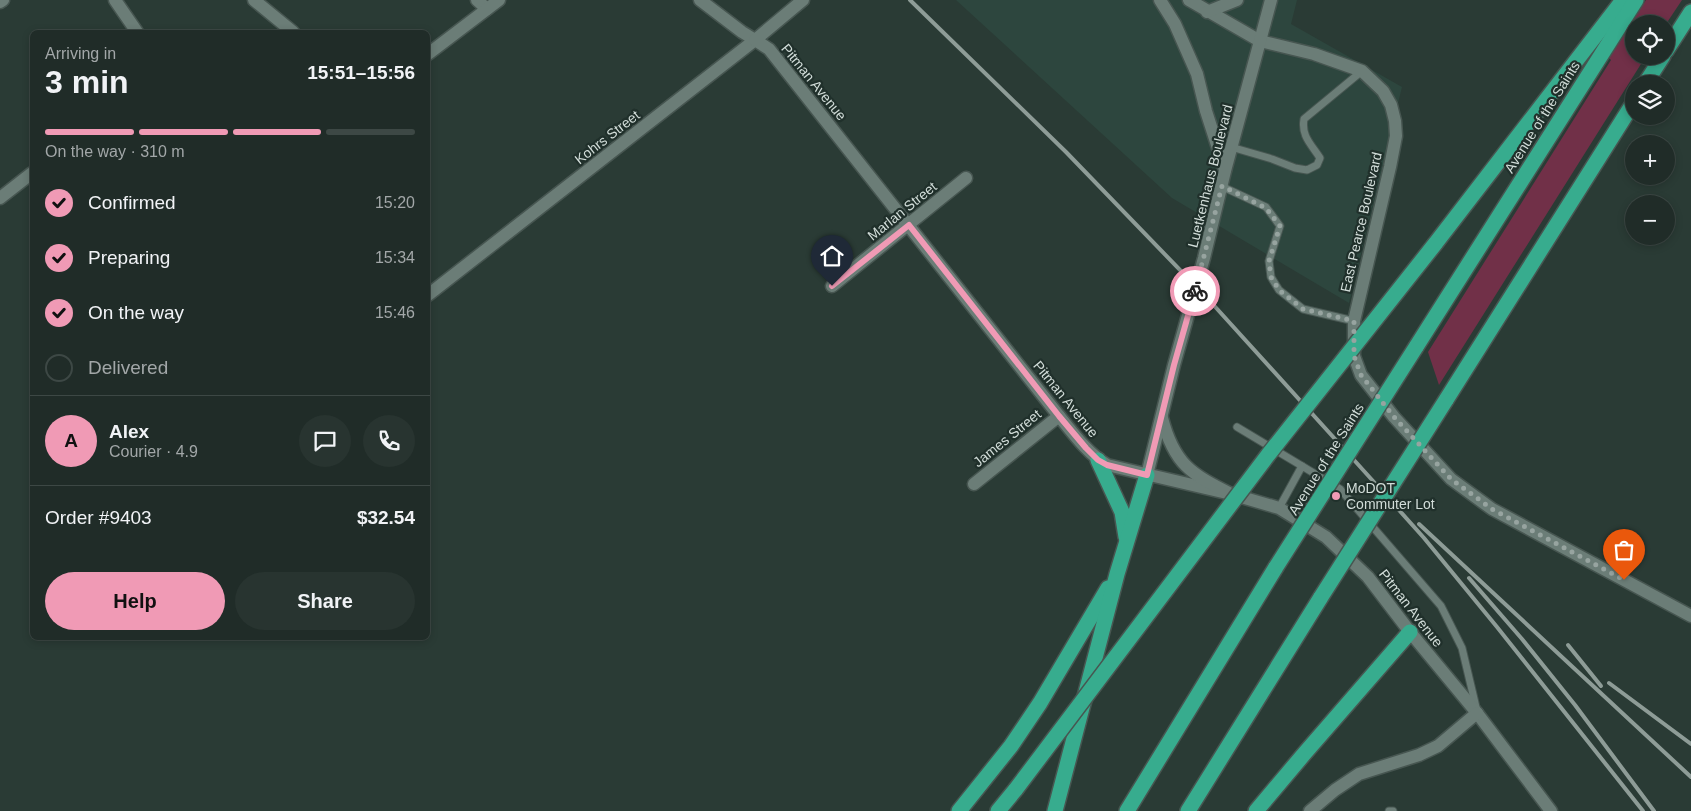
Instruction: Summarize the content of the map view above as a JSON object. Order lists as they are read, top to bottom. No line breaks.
{"streets":{"highway":["Avenue of the Saints"],"street":["Pitman Avenue","Kohrs Street","Luetkenhaus Boulevard","Marlan Street","East Pearce Boulevard","James Street"]},"crossings":[["Pitman Avenue","Kohrs Street"],["Pitman Avenue","Luetkenhaus Boulevard"],["Pitman Avenue","Marlan Street"],["Pitman Avenue","James Street"],["Luetkenhaus Boulevard","East Pearce Boulevard"]],"places":["MoDOT Commuter Lot"],"page":{"map_buttons":["+","−"],"heading":["3 min","Arriving in","15:51–15:56"],"panel":["Alex","Courier · 4.9","Order #9403","$32.54"],"bar":"On the way · 310 m","list":[["Confirmed","15:20"],["Preparing","15:34"],["On the way","15:46"],"Delivered"],"round":"A","buttons":["Help","Share"]}}
